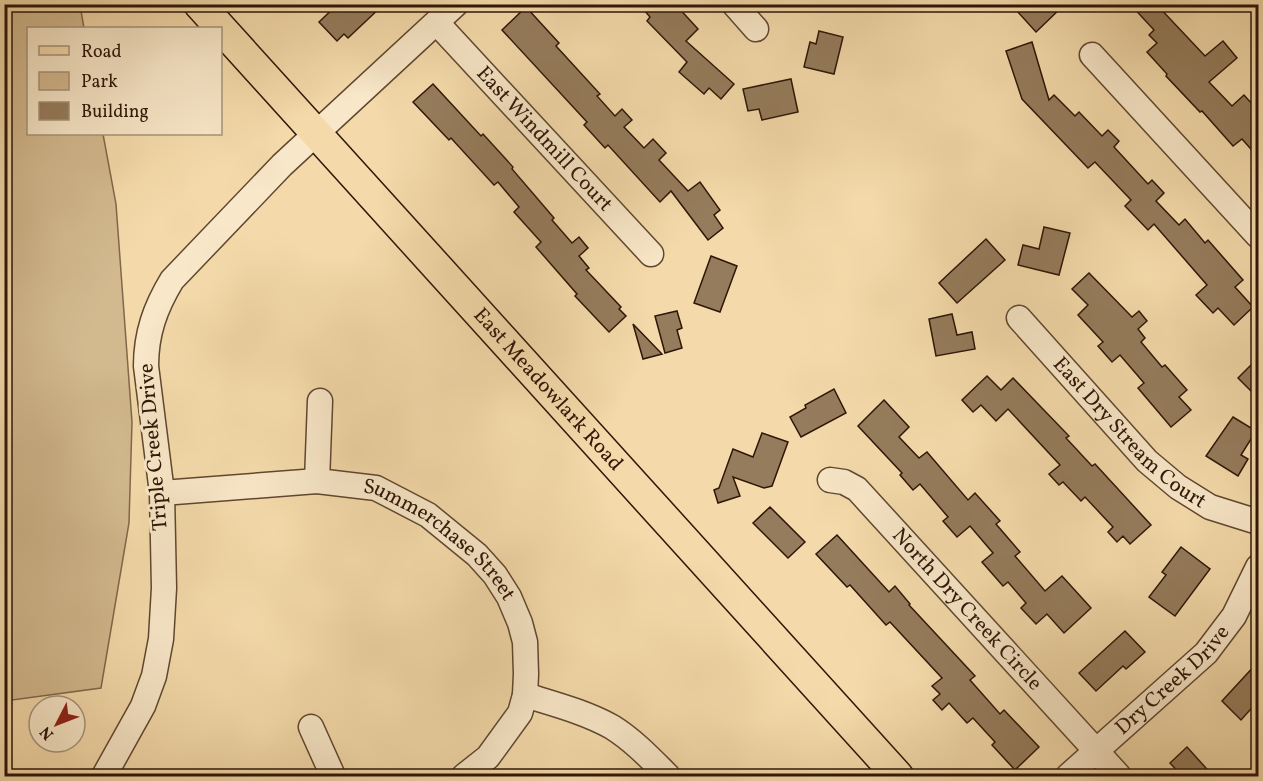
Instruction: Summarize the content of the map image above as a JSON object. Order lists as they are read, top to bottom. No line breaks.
{"streets":{"main road":["East Meadowlark Road"],"street":["East Windmill Court","East Dry Stream Court","Triple Creek Drive","Summerchase Street","North Dry Creek Circle","Dry Creek Drive"]},"crossings":[["East Windmill Court","Triple Creek Drive"],["East Meadowlark Road","Triple Creek Drive"],["Triple Creek Drive","Summerchase Street"],["North Dry Creek Circle","Dry Creek Drive"]],"legend":["Road","Park","Building"],"north":"bottom left"}
